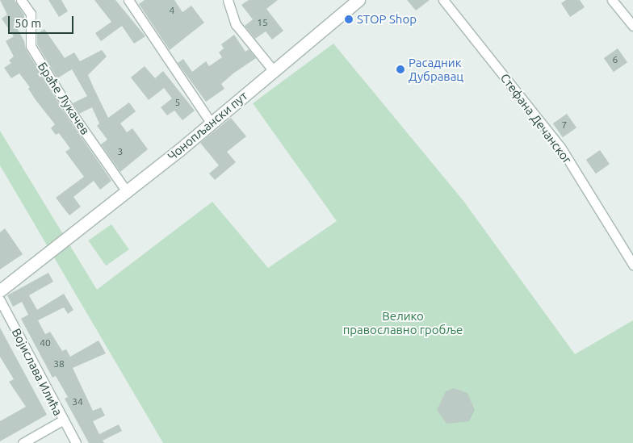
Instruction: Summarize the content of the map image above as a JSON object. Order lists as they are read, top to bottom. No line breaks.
{"streets":{"street":["Браће Лукачев","Стефана Дечанског","Чонопљански пут","Војислава Илића"]},"crossings":[["Браће Лукачев","Чонопљански пут"]],"parks":["Велико православно гробље"],"places":["STOP Shop","Расадник Дубравац"],"house_numbers":["4","15","6","5","7","3","40","38","34"],"scale_bar":"50 m"}
